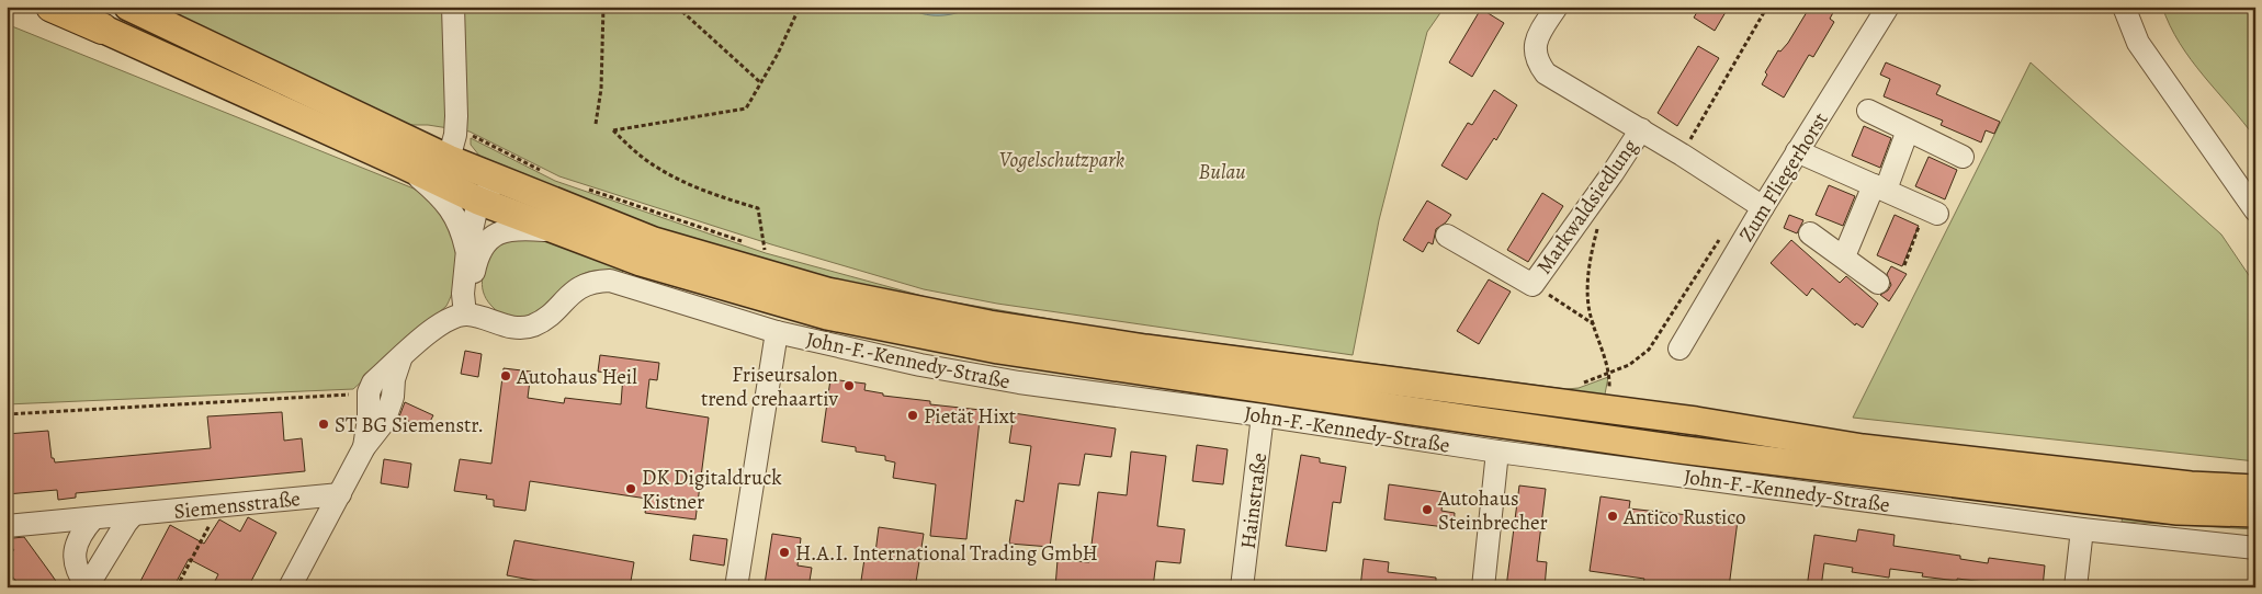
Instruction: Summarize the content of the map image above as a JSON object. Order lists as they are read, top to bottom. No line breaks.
{"streets":{"street":["Zum Fliegerhorst","Markwaldsiedlung","John-F.-Kennedy-Straße","Hainstraße","Siemensstraße"]},"crossings":[["Zum Fliegerhorst","Markwaldsiedlung"],["John-F.-Kennedy-Straße","Hainstraße"]],"parks":["Vogelschutzpark","Bulau"],"places":["Autohaus Heil","Friseursalon trend crehaartiv","Pietät Hixt","ST BG Siemenstr.","DK Digitaldruck Kistner","Autohaus Steinbrecher","Antico Rustico","H.A.I. International Trading GmbH"]}
